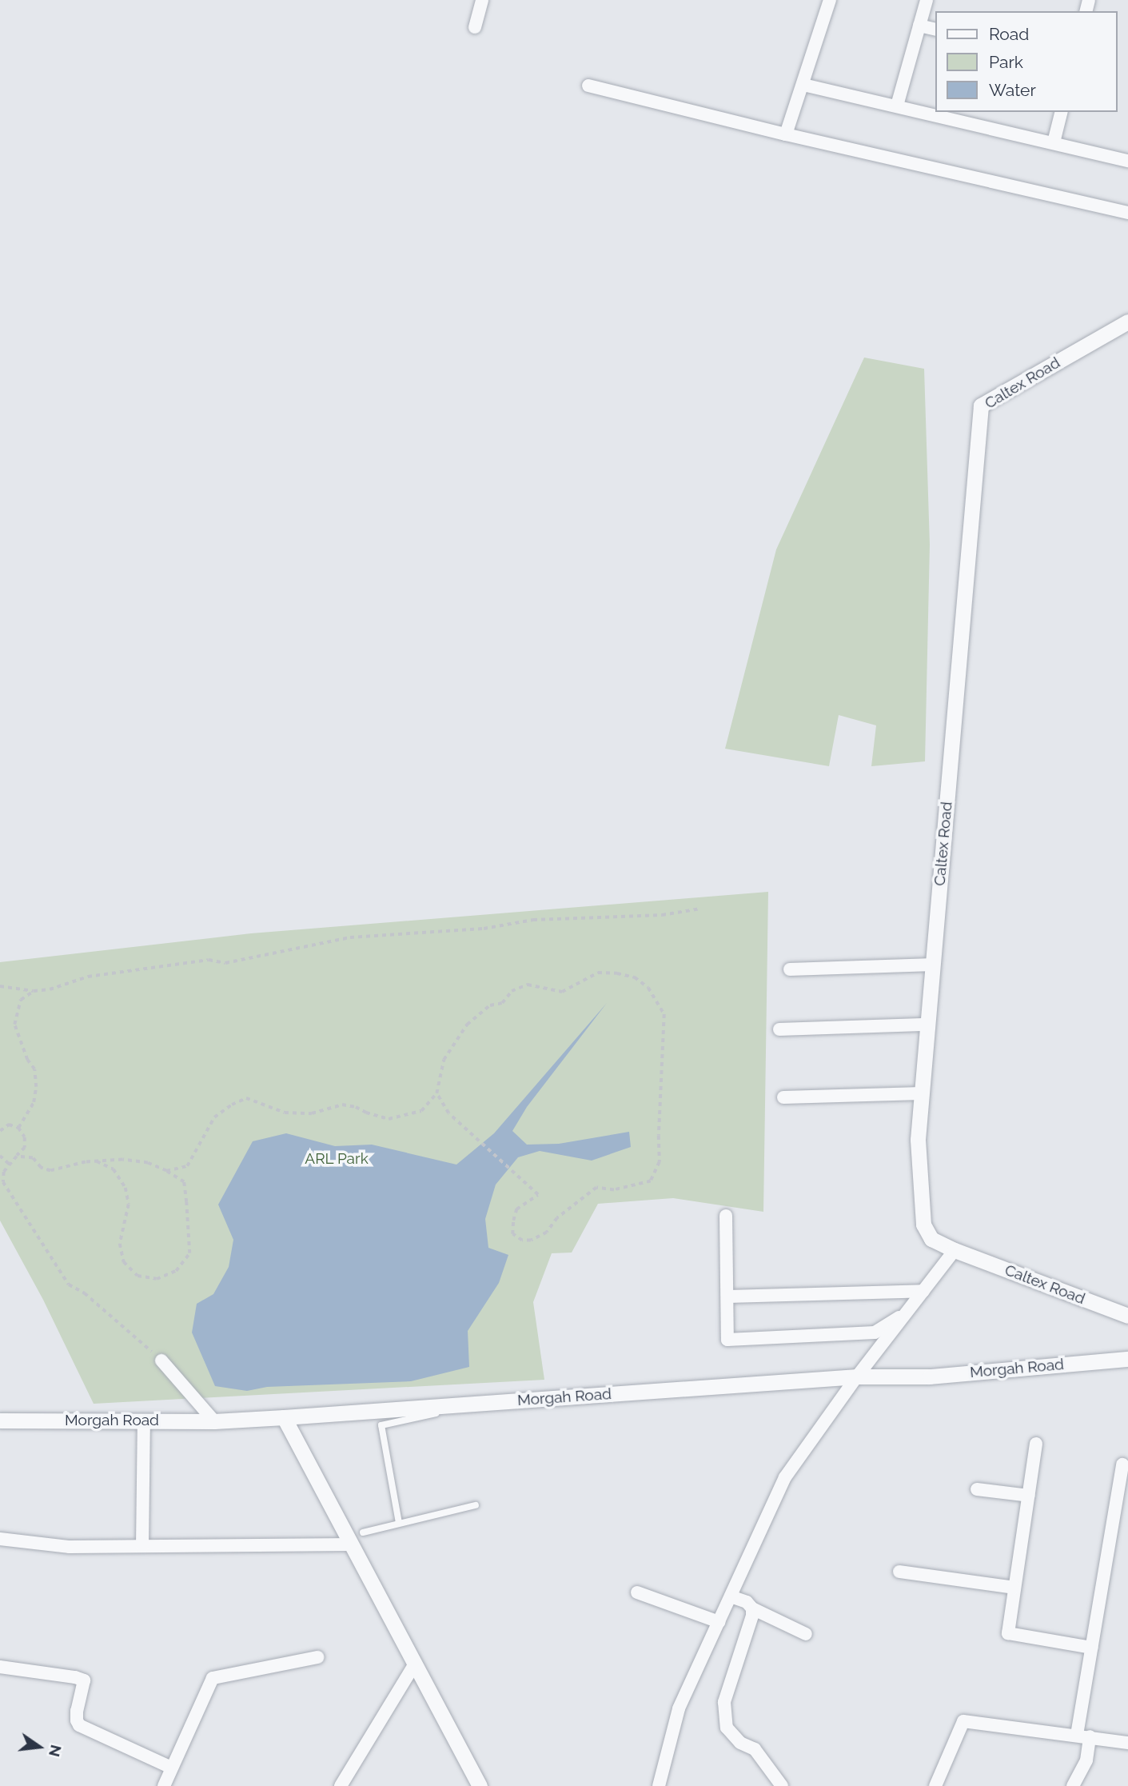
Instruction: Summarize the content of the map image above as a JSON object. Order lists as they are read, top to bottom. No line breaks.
{"streets":{"street":["Caltex Road","Morgah Road"]},"parks":["ARL Park"],"legend":["Road","Park","Water"],"north":"right"}
